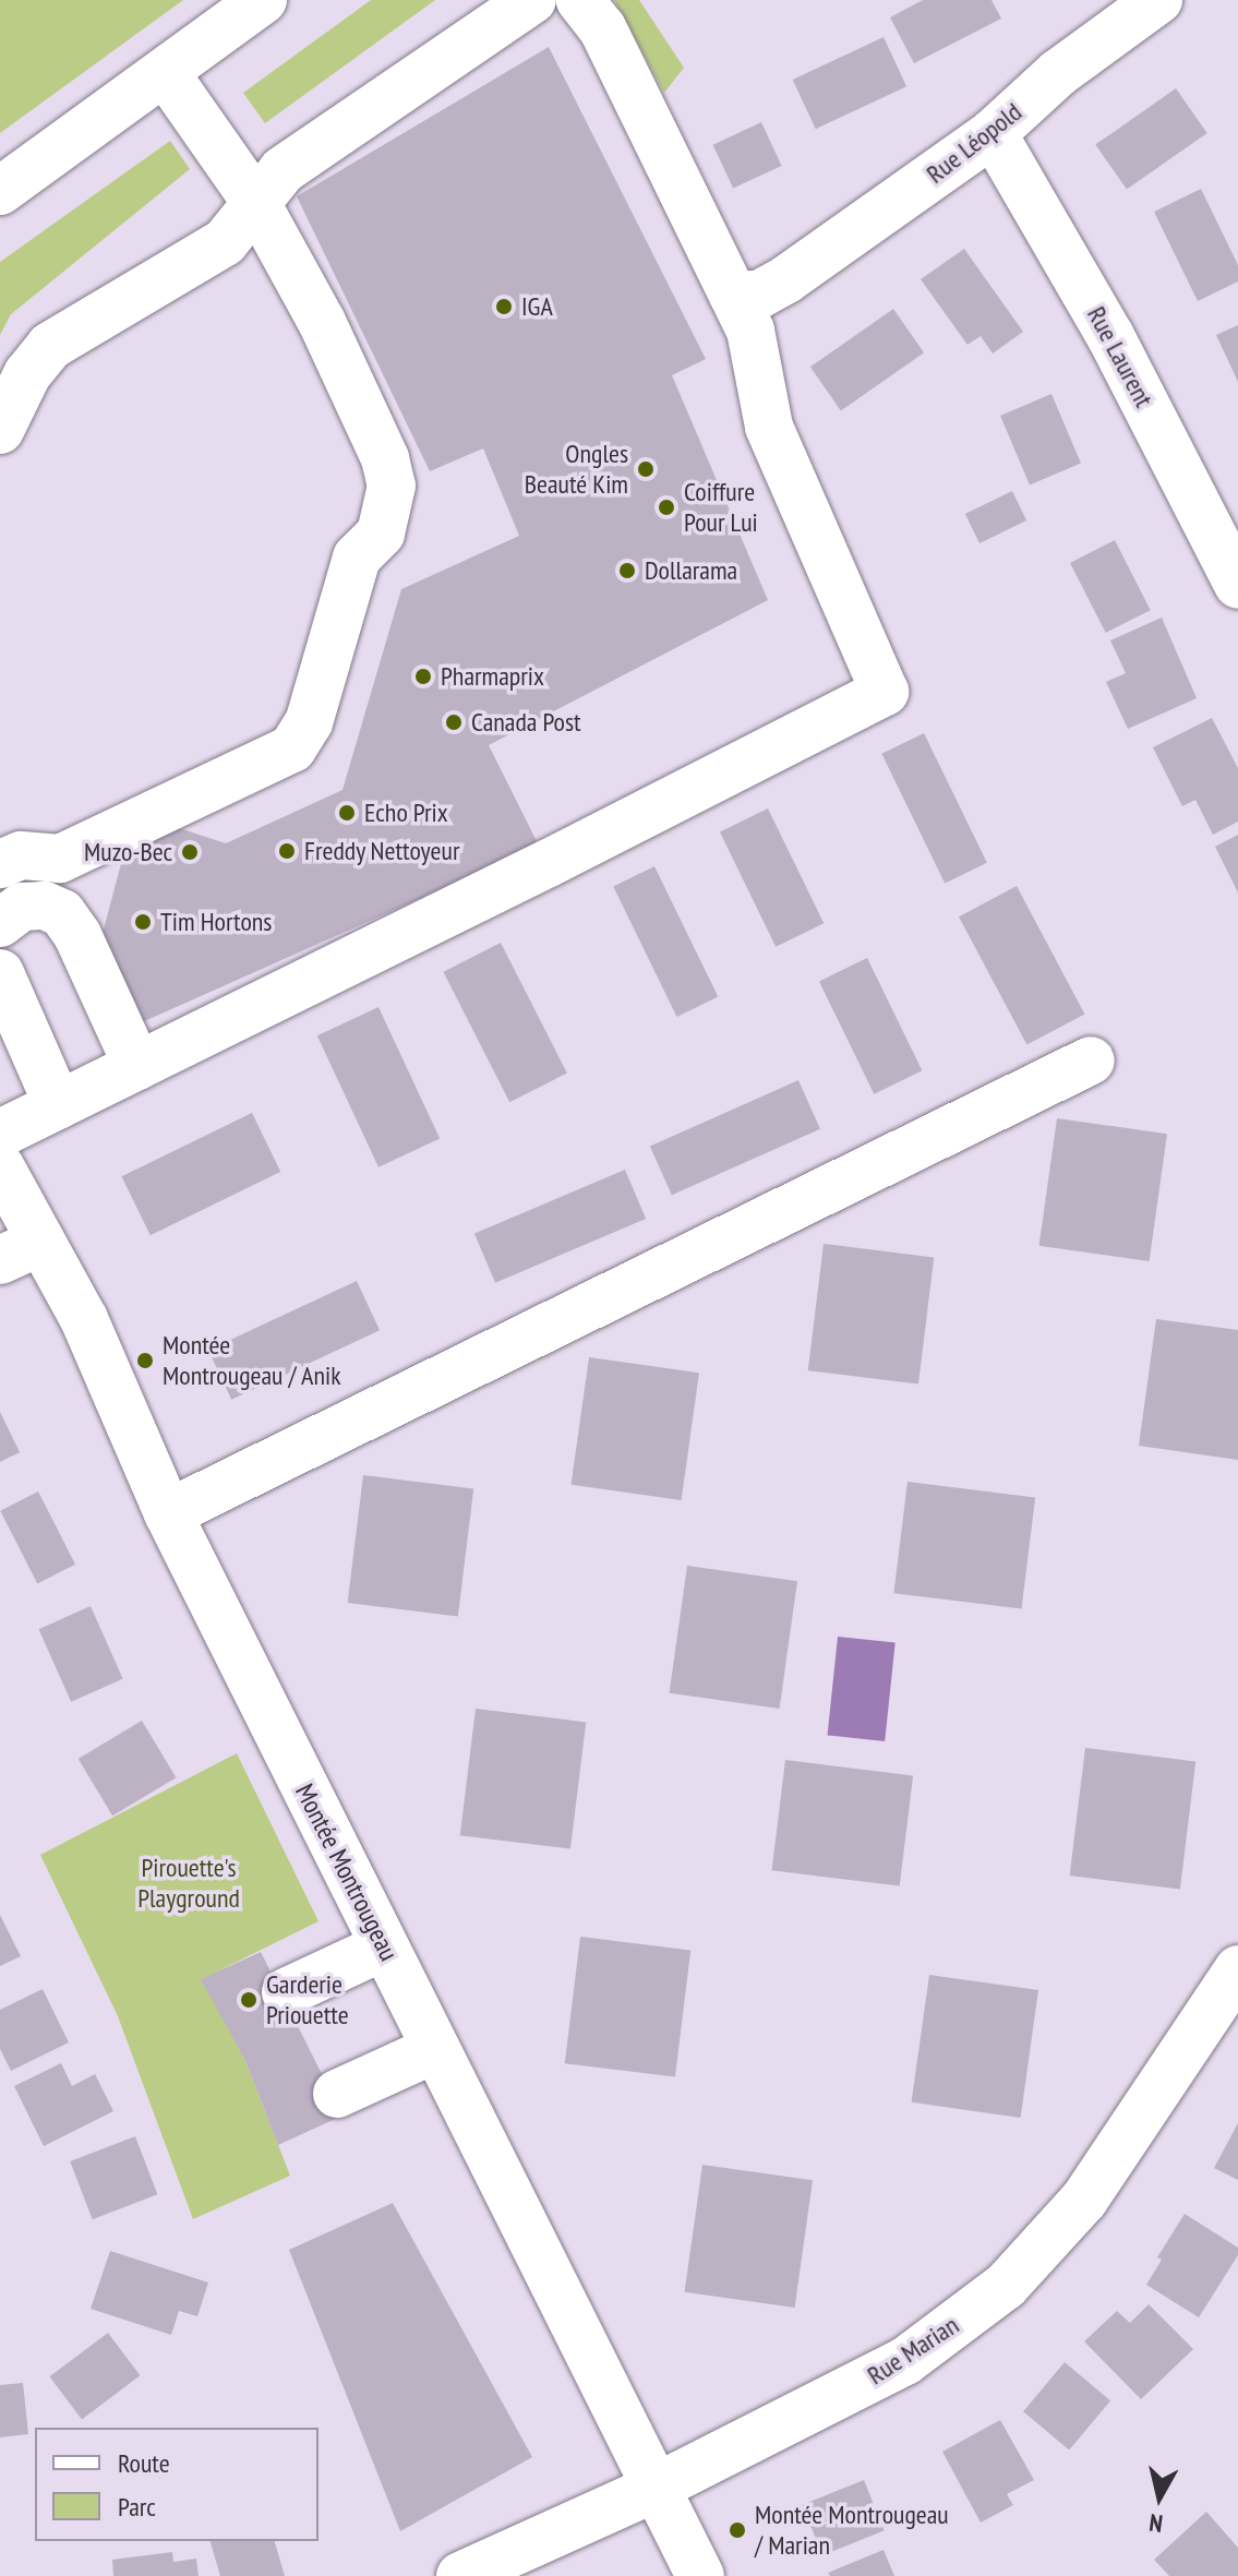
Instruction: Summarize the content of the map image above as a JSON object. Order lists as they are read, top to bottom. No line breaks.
{"streets":{"street":["Rue Léopold","Rue Laurent","Montée Montrougeau","Rue Marian"]},"crossings":[["Rue Léopold","Rue Laurent"],["Montée Montrougeau","Rue Marian"]],"parks":["Pirouette's Playground"],"places":["IGA","Ongles Beauté Kim","Coiffure Pour Lui","Dollarama","Pharmaprix","Canada Post","Echo Prix","Freddy Nettoyeur","Muzo-Bec","Tim Hortons","Montée Montrougeau / Anik","Garderie Priouette","Montée Montrougeau / Marian"],"legend":["Route","Parc"],"north":"bottom"}
